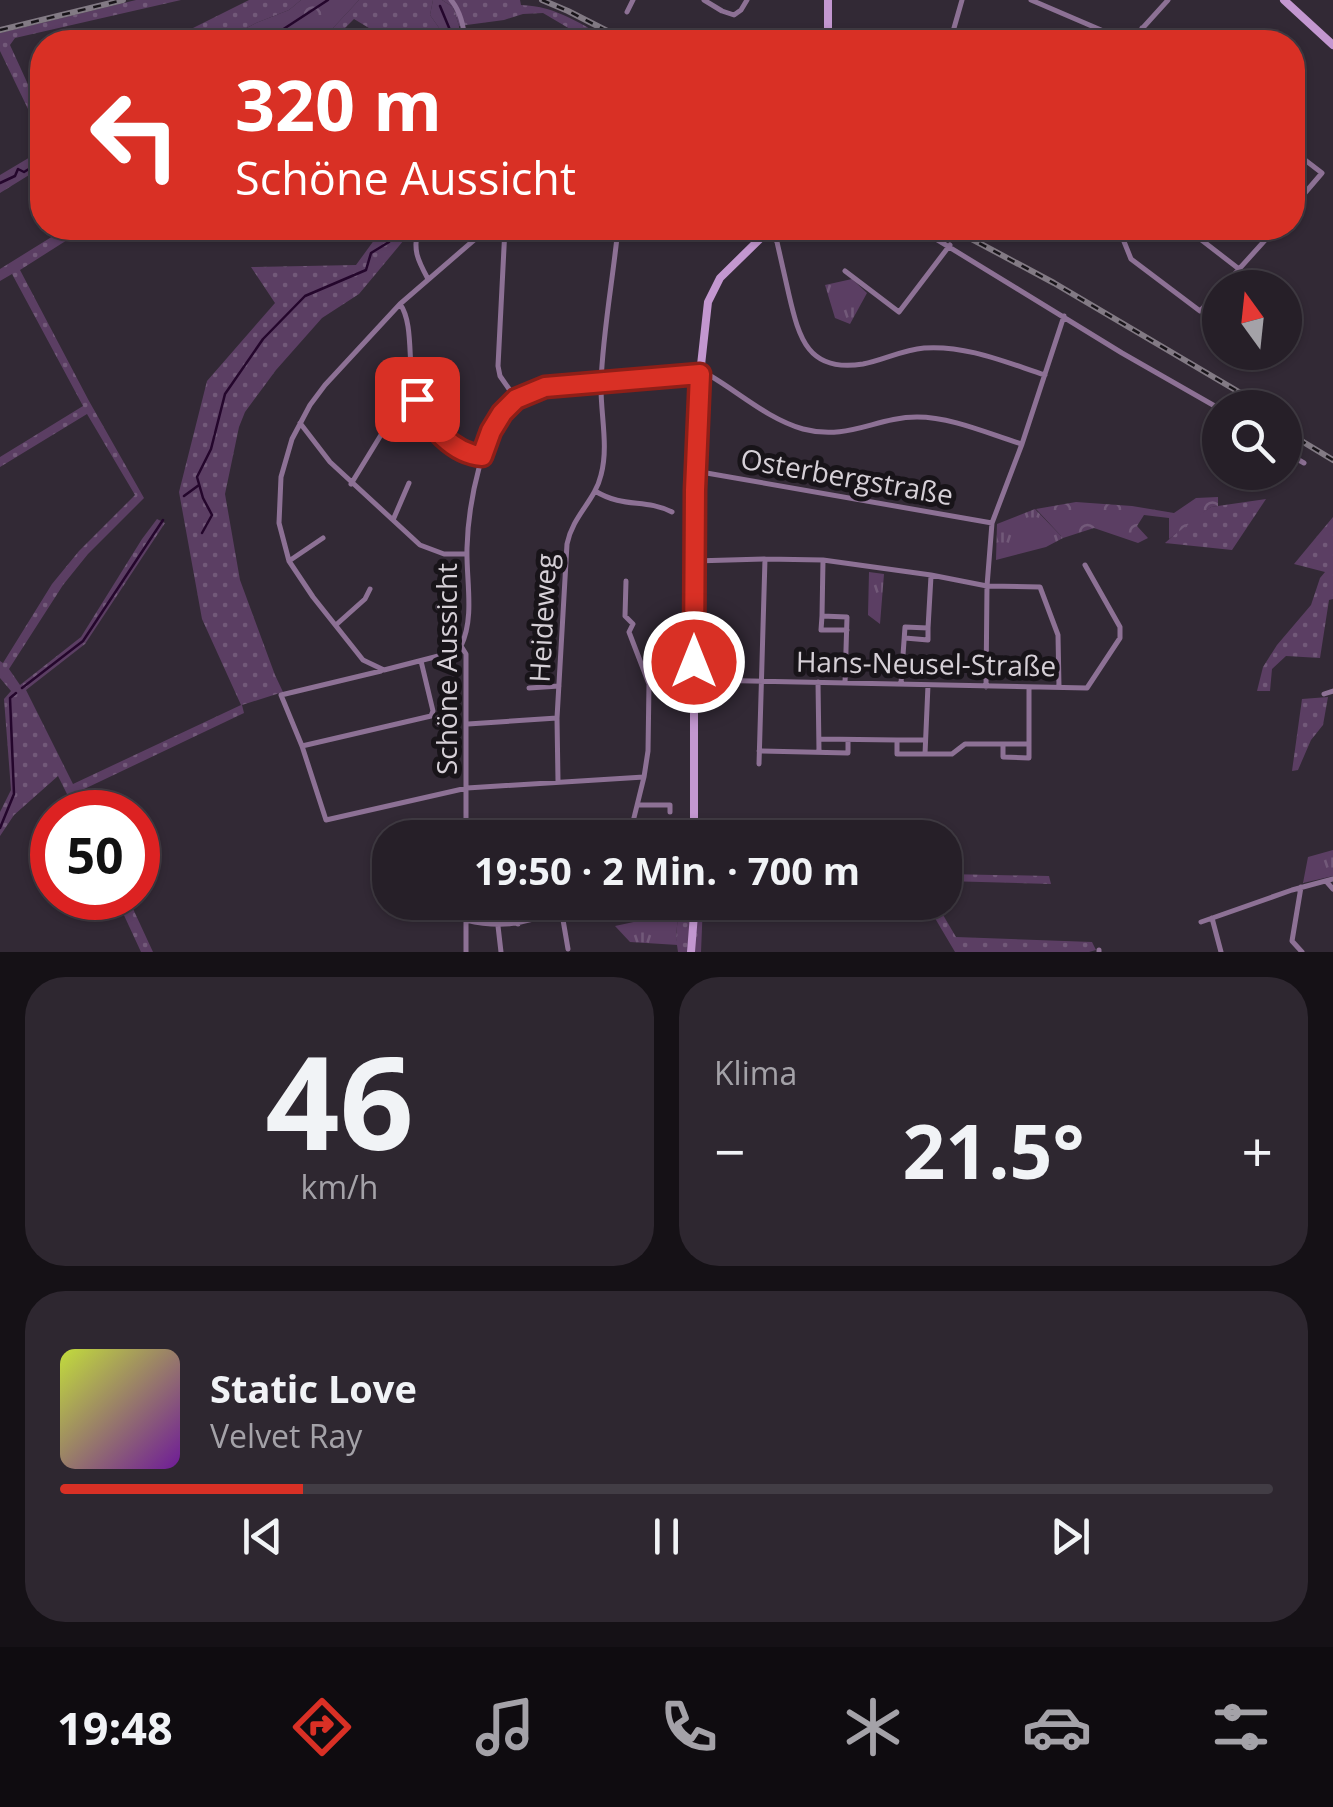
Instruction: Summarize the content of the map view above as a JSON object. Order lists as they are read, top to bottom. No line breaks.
{"streets":{"street":["Osterbergstraße","Heideweg","Hans-Neusel-Straße","Schöne Aussicht"]},"north":"top","page":{"turn":["320 m","Schöne Aussicht"],"limit":"50","trip":"19:50 · 2 Min. · 700 m","tile":[["46","km/h"],"Klima"],"heat":["−","21.5°","+"],"song":["Static Love","Velvet Ray"],"tabs":"19:48"}}
